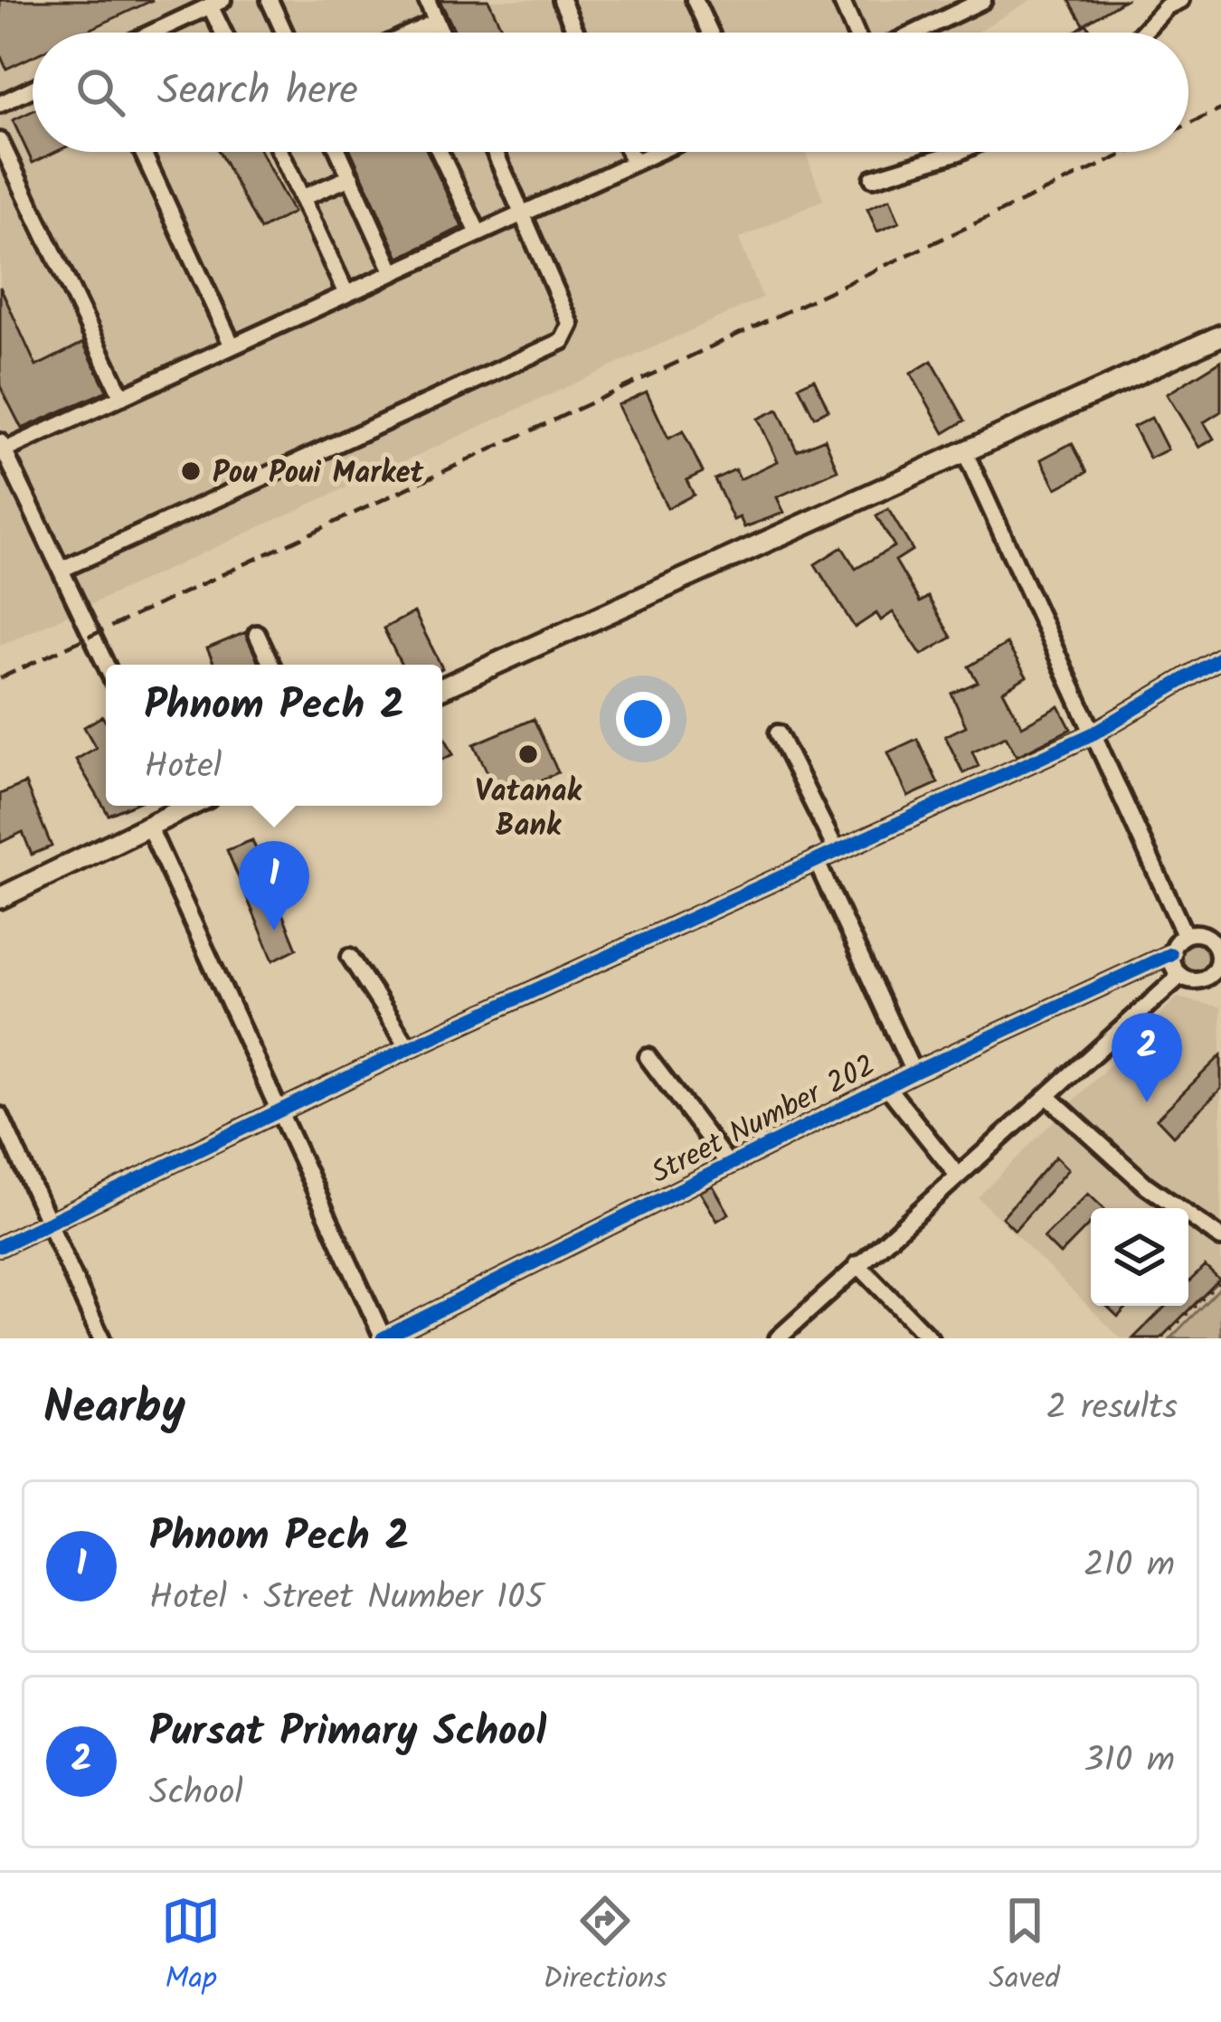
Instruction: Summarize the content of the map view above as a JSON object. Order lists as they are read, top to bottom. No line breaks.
{"streets":{"street":["Street Number 202"]},"places":["Pou Poui Market","Vatanak Bank"],"page":{"search":"Search here","popup":["Phnom Pech 2","Hotel"],"pins":["1","2"],"heading":["Nearby","2 results"],"list":[{"mark":"1","name":"Phnom Pech 2","note":"Hotel · Street Number 105","value":"210 m"},{"mark":"2","name":"Pursat Primary School","note":"School","value":"310 m"}],"nav":["Map","Directions","Saved"]}}
